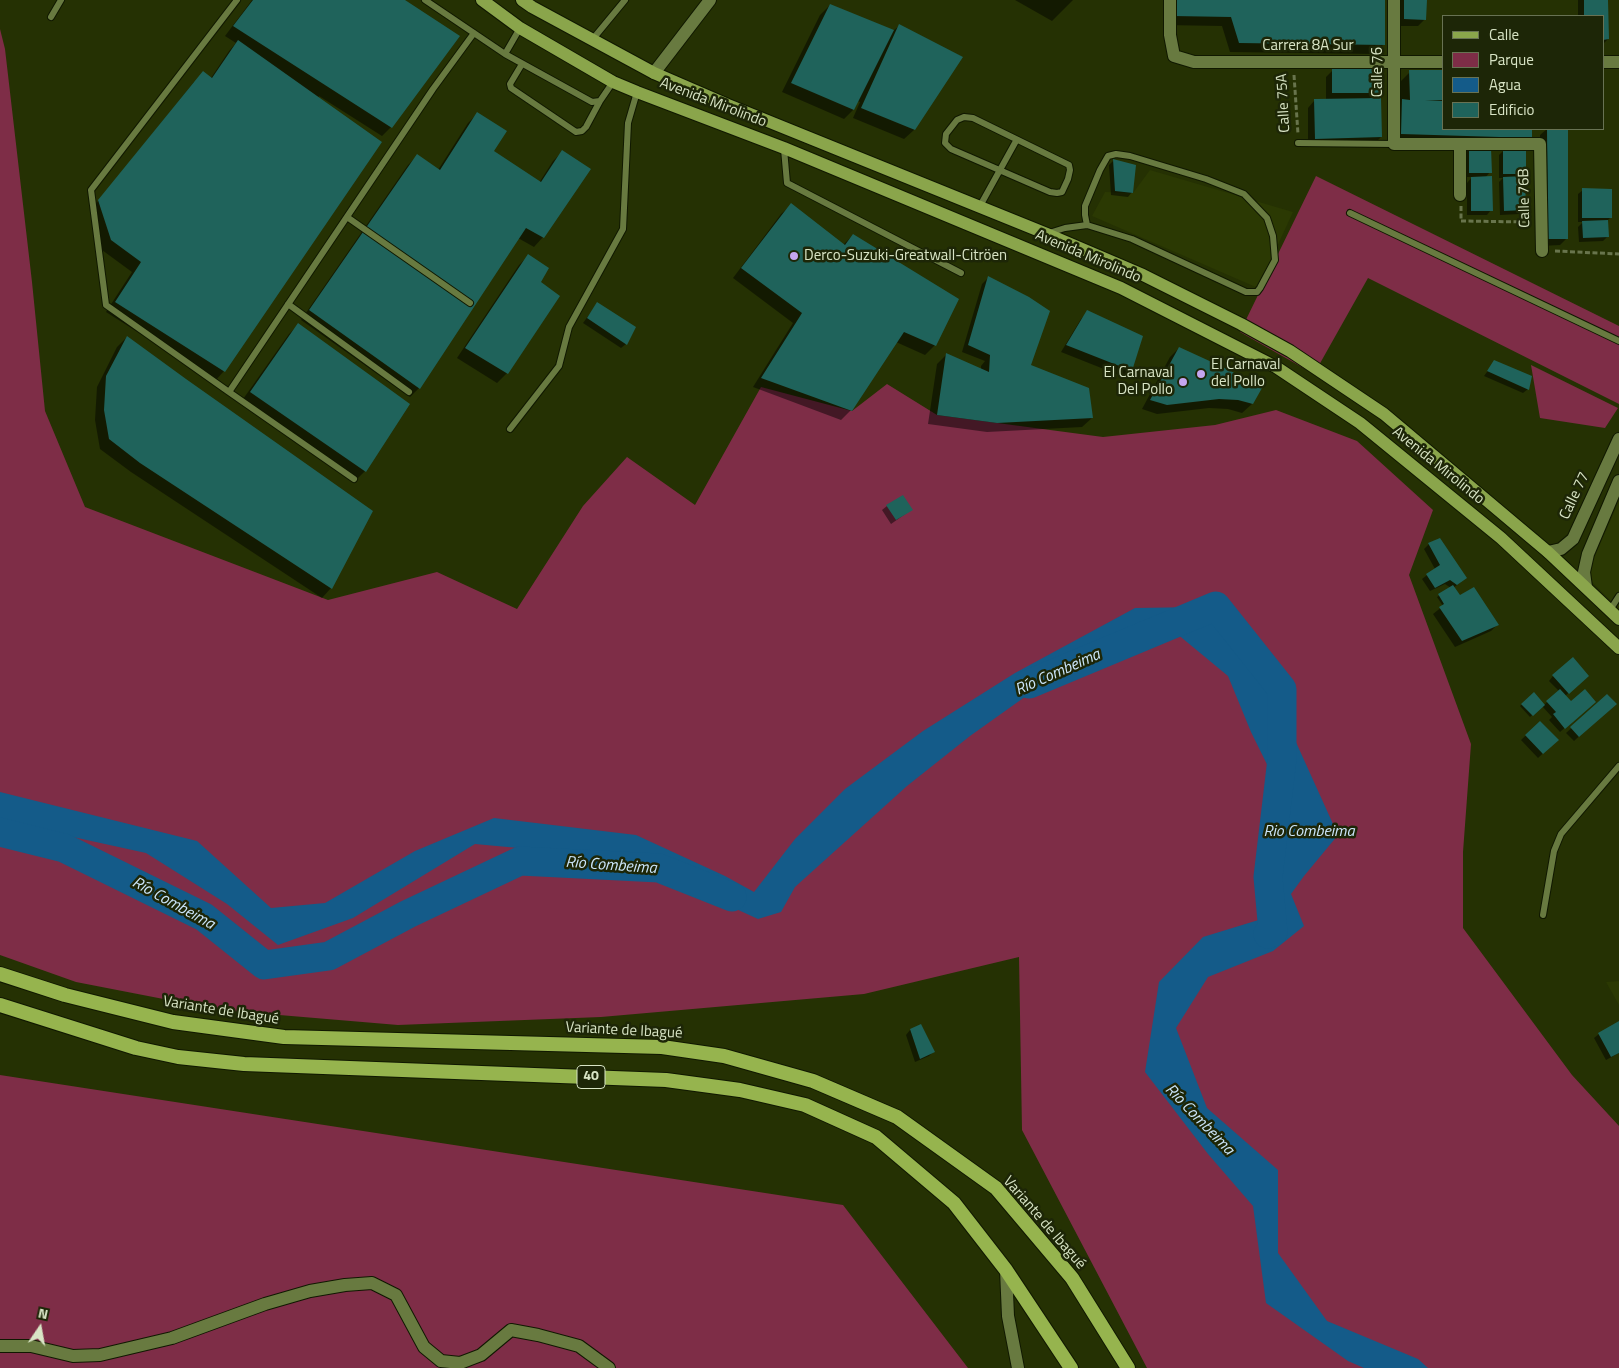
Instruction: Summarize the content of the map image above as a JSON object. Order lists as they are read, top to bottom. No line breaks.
{"streets":{"highway":["Variante de Ibagué","40"],"main road":["Avenida Mirolindo"],"street":["Carrera 8A Sur","Calle 76","Calle 76B","Calle 77"],"path":["Calle 75A"]},"crossings":[["Carrera 8A Sur","Calle 76"],["Carrera 8A Sur","Calle 75A"],["Avenida Mirolindo","Calle 77"]],"water":["Río Combeima","Rio Combeima"],"places":["Derco-Suzuki-Greatwall-Citröen","El Carnaval del Pollo","El Carnaval Del Pollo"],"legend":["Calle","Parque","Agua","Edificio"],"north":"top"}
